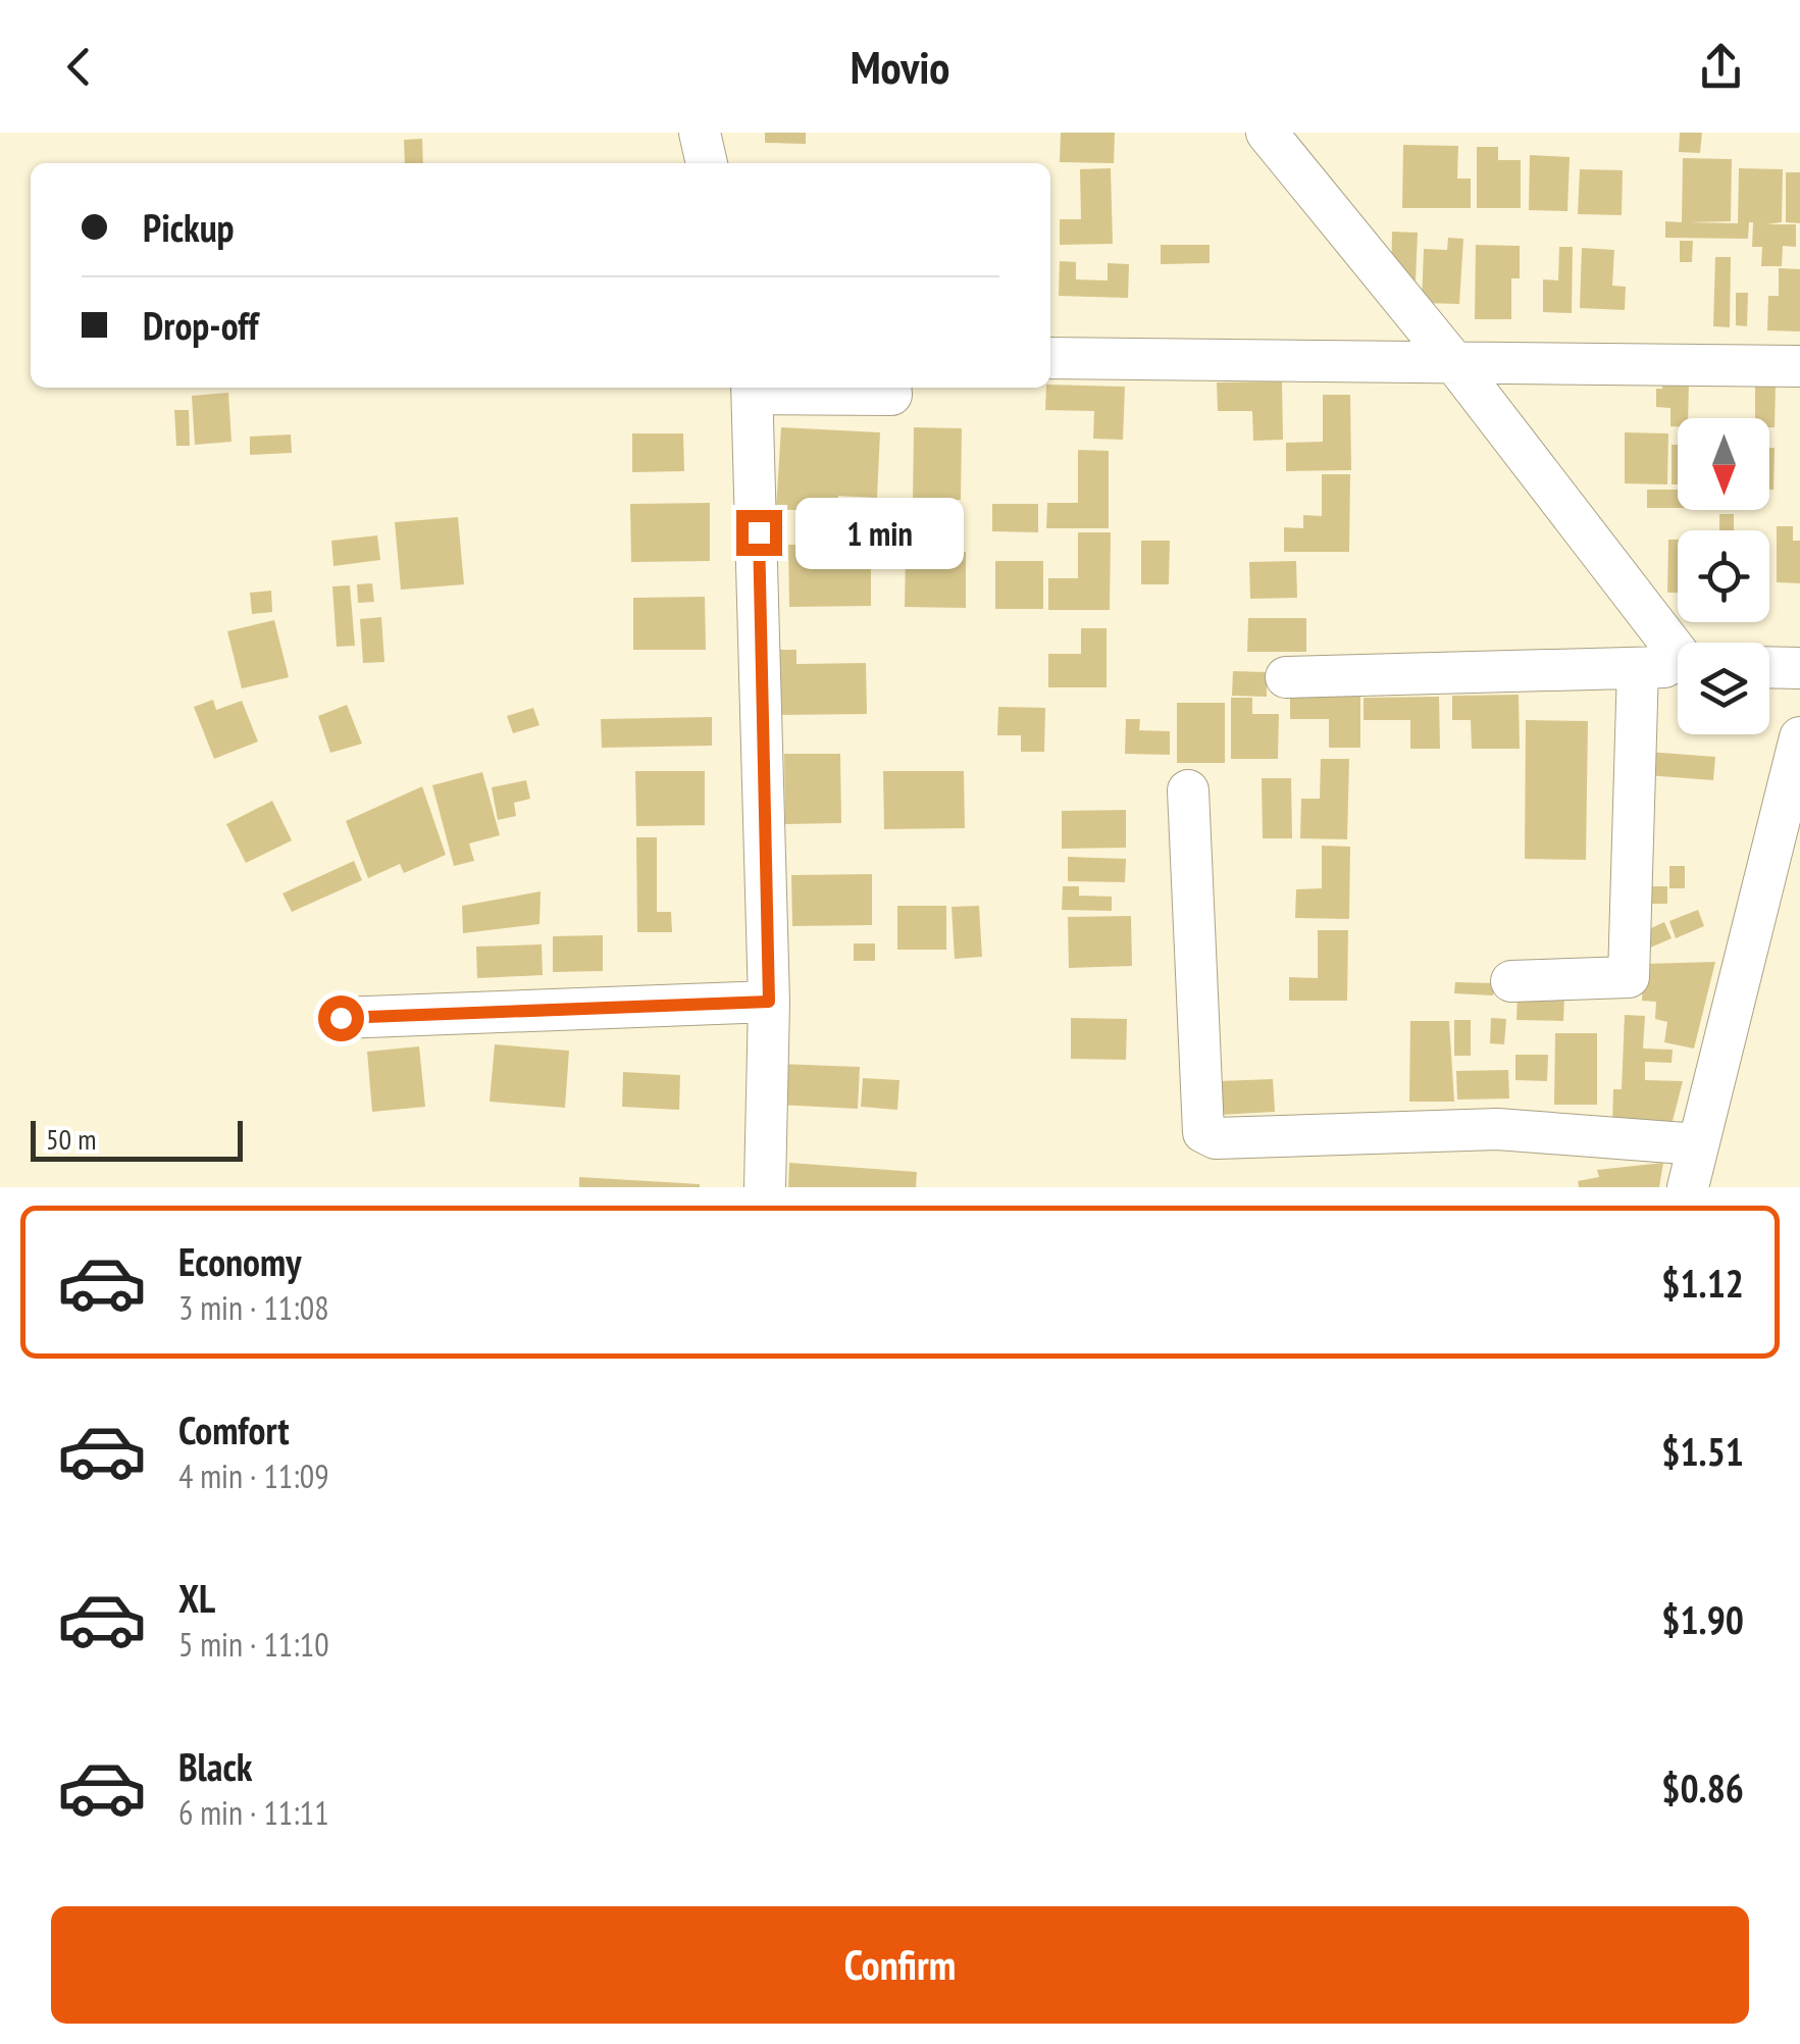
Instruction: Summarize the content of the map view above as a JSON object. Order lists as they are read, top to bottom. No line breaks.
{"scale_bar":"50 m","north":"bottom","page":{"header":"Movio","banner":["Pickup","Drop-off"],"bubble":"1 min","scale":"50 m","list":[{"name":"Economy","note":"3 min · 11:08","value":"$1.12"},{"name":"Comfort","note":"4 min · 11:09","value":"$1.51"},{"name":"XL","note":"5 min · 11:10","value":"$1.90"},{"name":"Black","note":"6 min · 11:11","value":"$0.86"}],"buttons":"Confirm"}}
